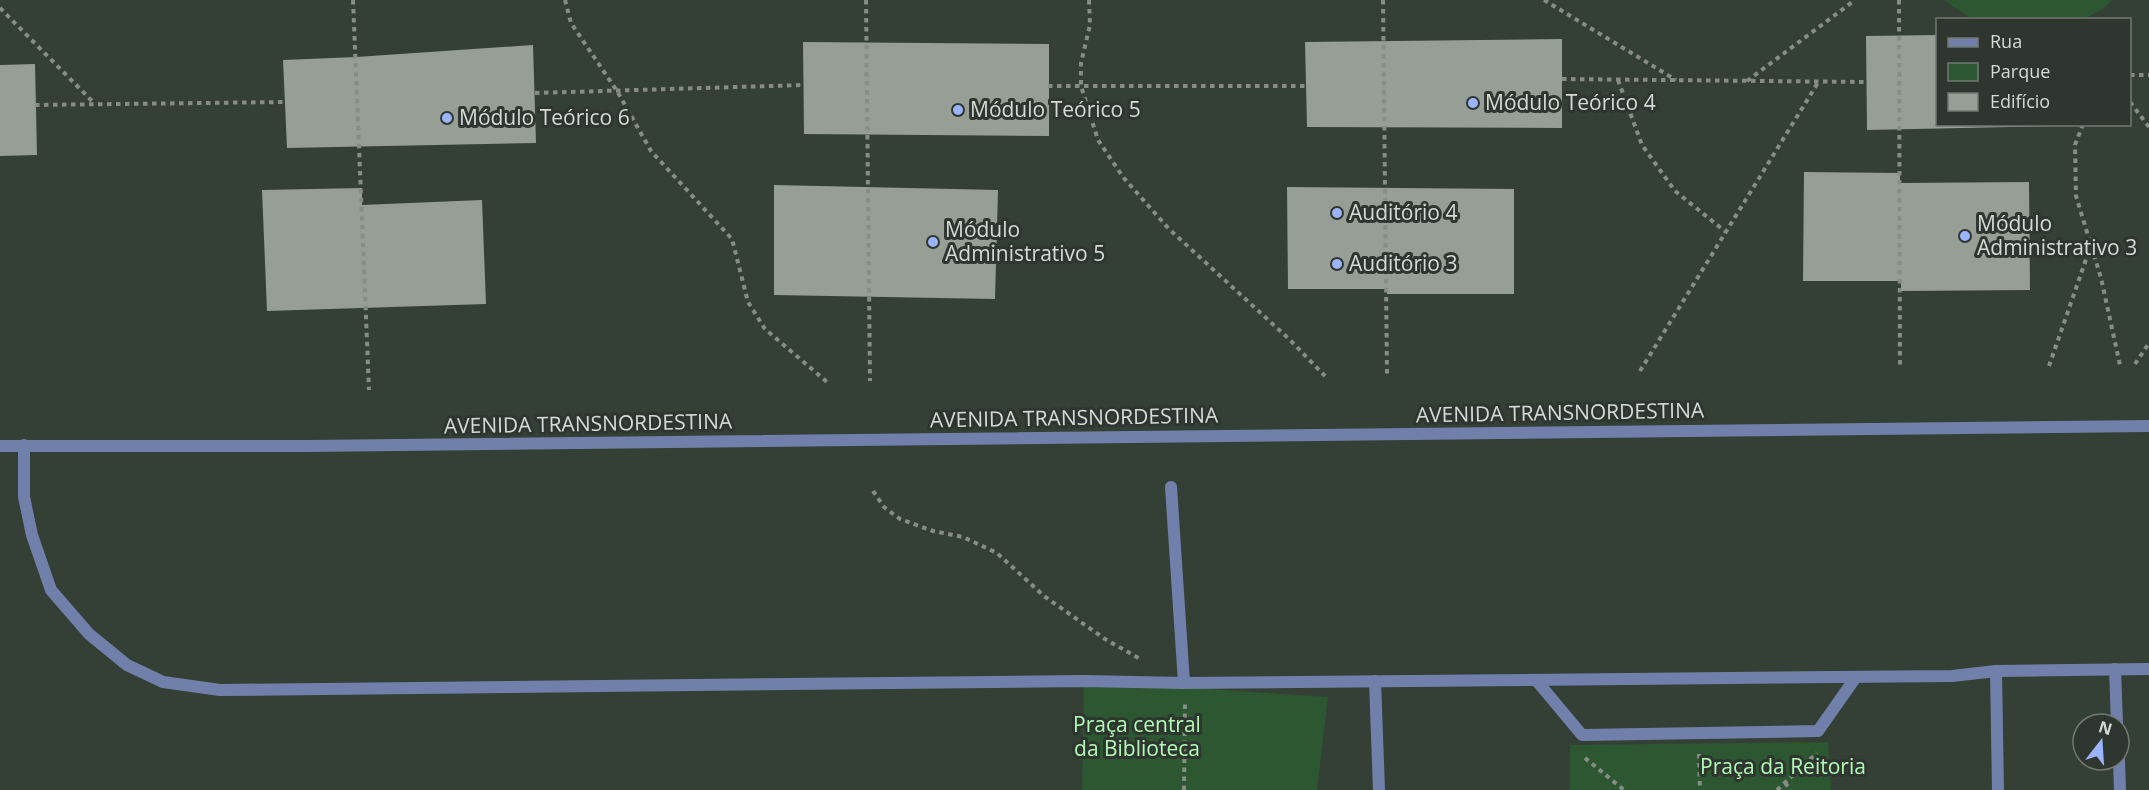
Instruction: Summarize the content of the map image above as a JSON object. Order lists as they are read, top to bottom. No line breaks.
{"streets":{"street":["AVENIDA TRANSNORDESTINA"]},"parks":["Praça central da Biblioteca","Praça da Reitoria"],"places":["Módulo Teórico 4","Módulo Teórico 5","Módulo Teórico 6","Auditório 4","Módulo Administrativo 3","Módulo Administrativo 5","Auditório 3"],"legend":["Rua","Parque","Edifício"],"north":"top"}
